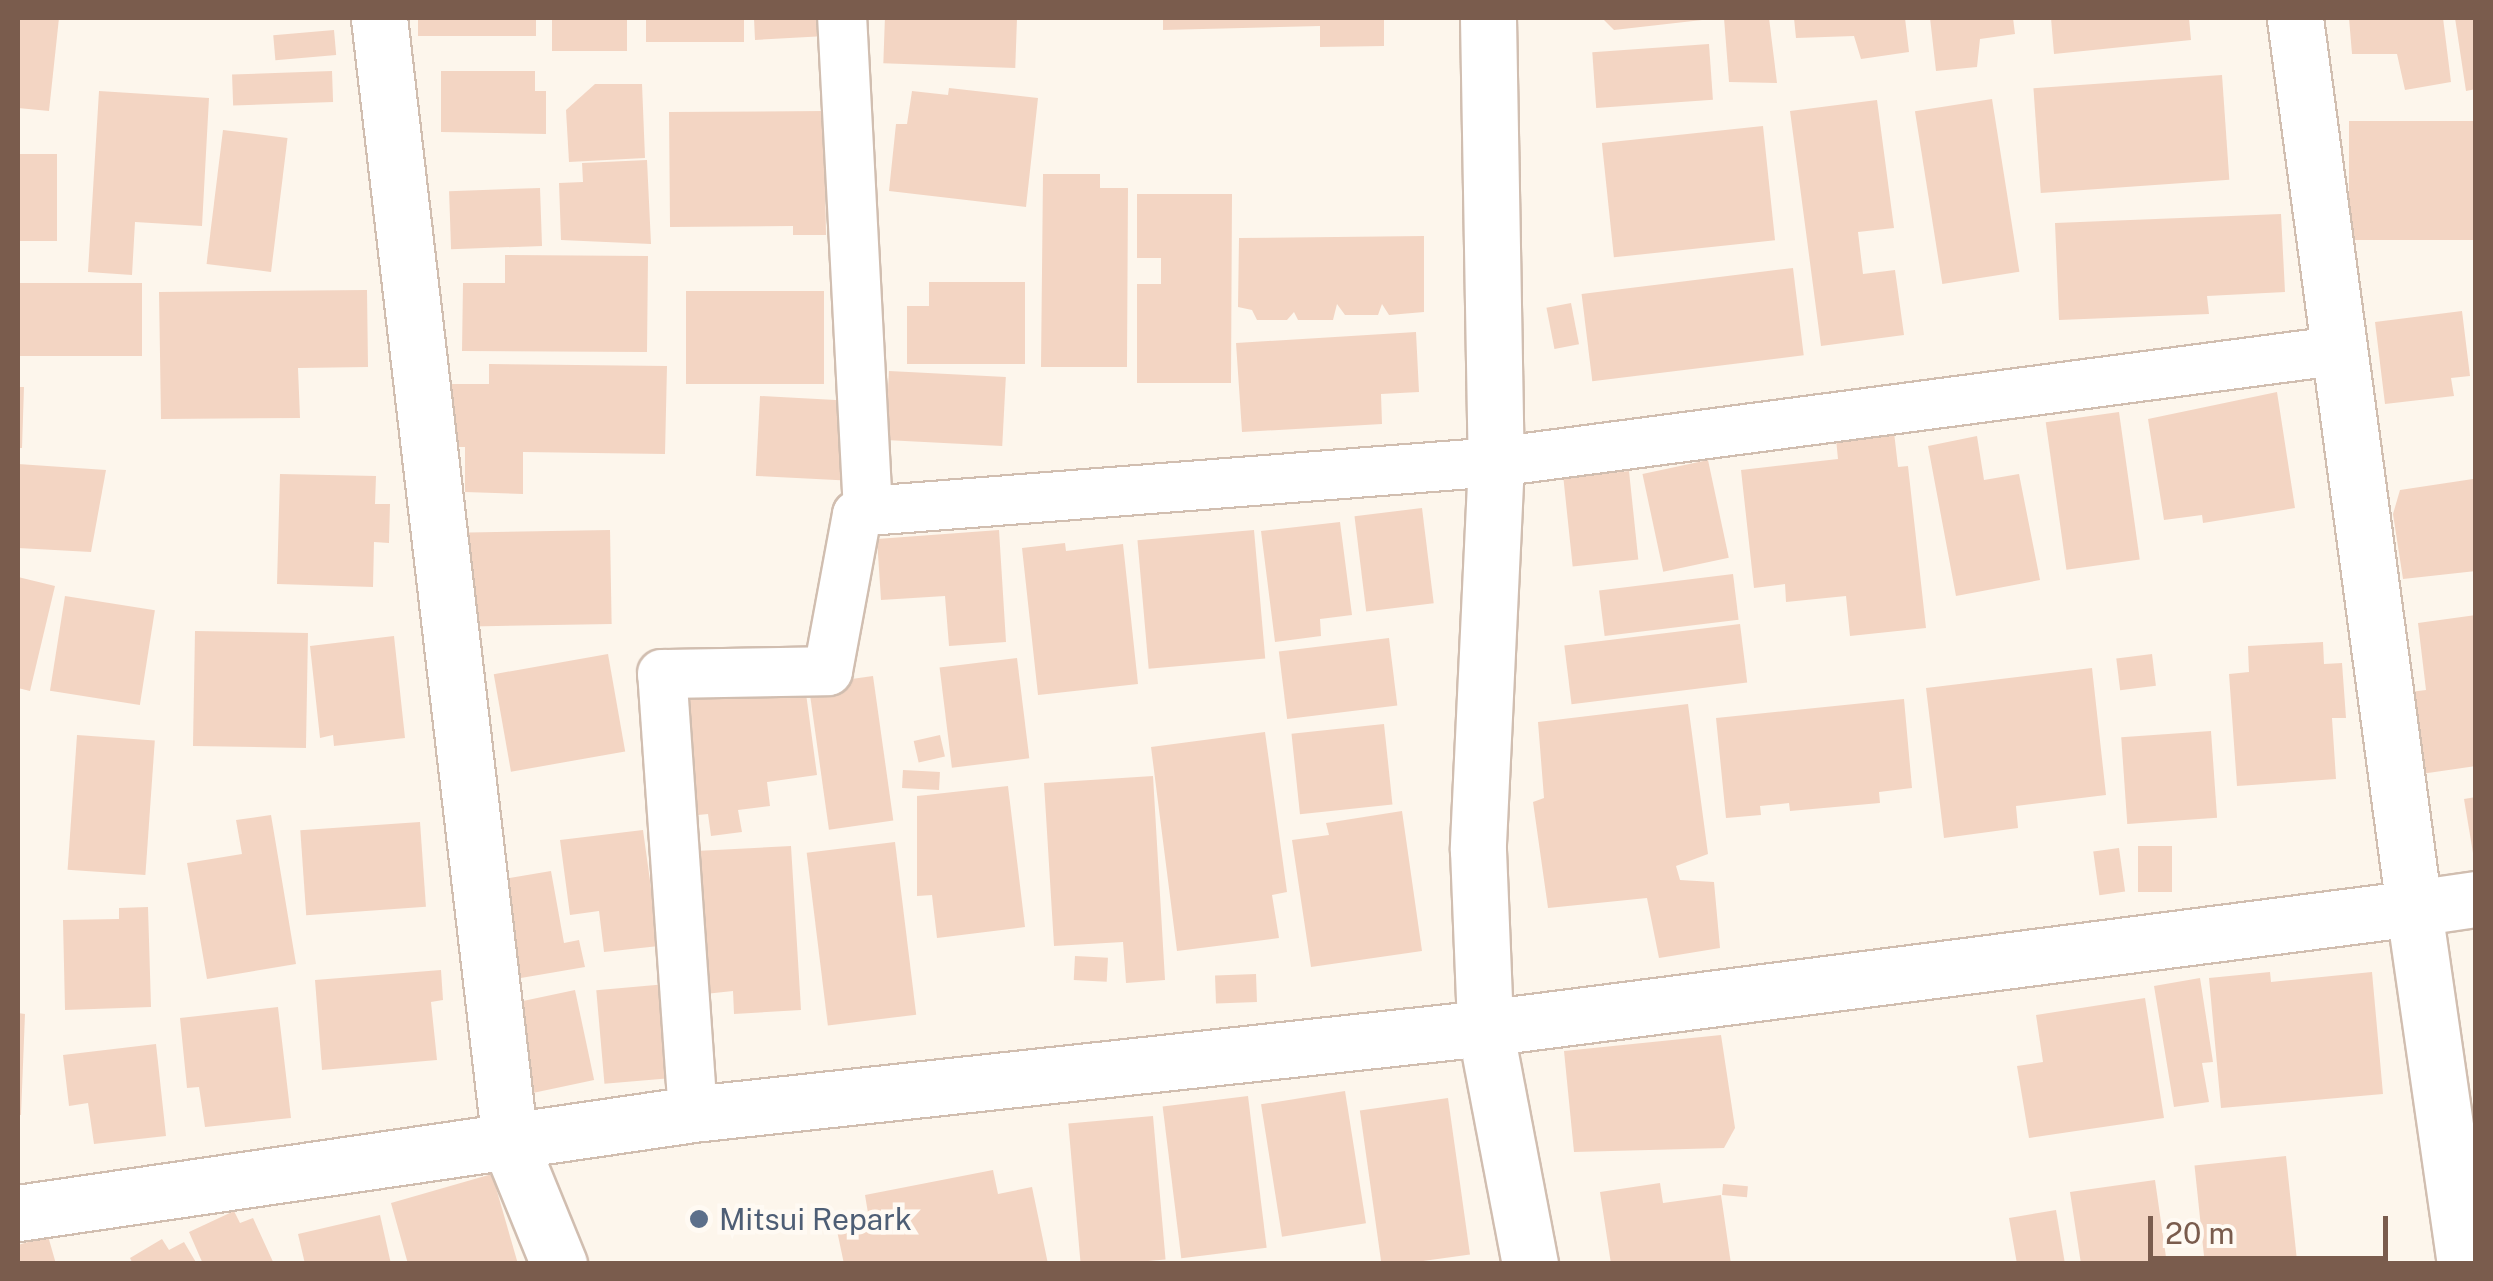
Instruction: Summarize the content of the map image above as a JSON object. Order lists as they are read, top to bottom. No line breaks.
{"places":["Mitsui Repark"],"scale_bar":"20 m"}
